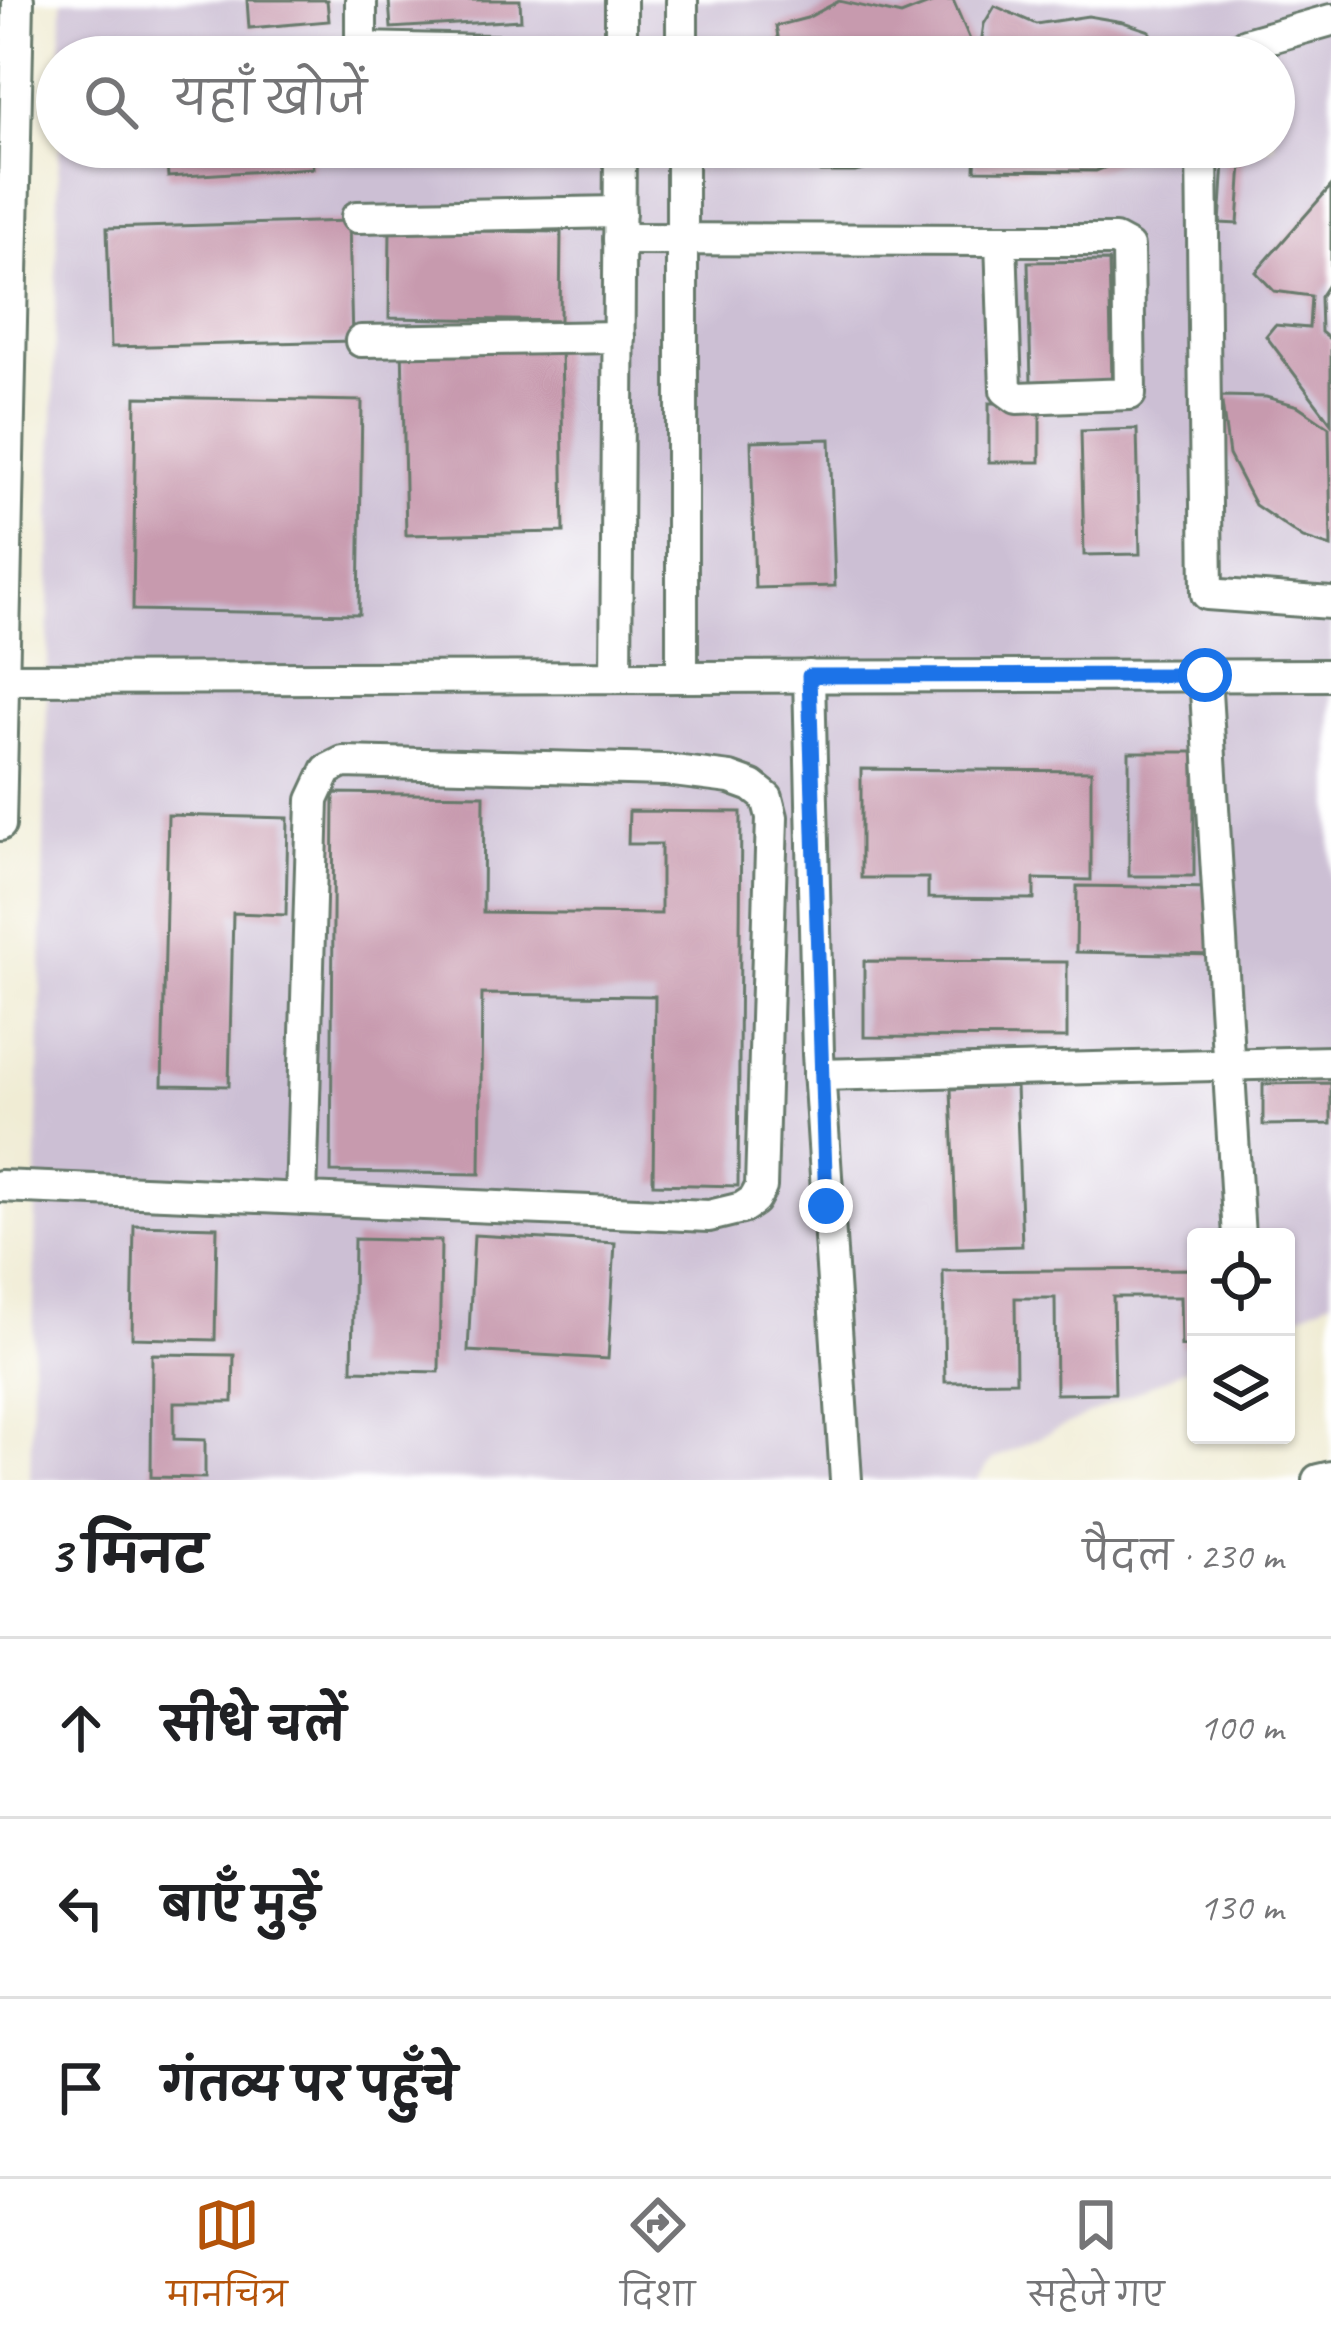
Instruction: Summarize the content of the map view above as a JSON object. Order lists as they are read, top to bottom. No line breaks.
{"page":{"search":"यहाँ खोजें","heading":["3 मिनट","पैदल · 230 m"],"list":[["सीधे चलें","100 m"],["बाएँ मुड़ें","130 m"],"गंतव्य पर पहुँचे"],"nav":["मानचित्र","दिशा","सहेजे गए"]}}
